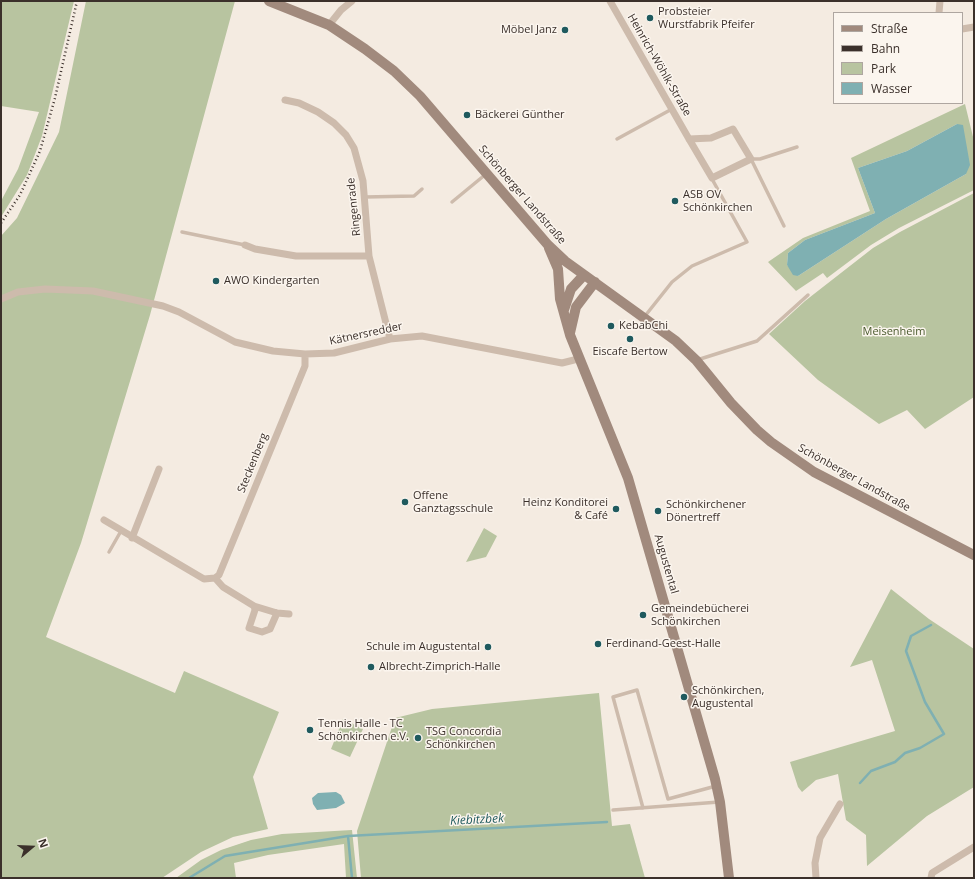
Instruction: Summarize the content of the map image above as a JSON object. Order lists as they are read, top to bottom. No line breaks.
{"streets":{"main road":["Schönberger Landstraße","Augustental"],"street":["Heinrich-Wöhlk-Straße","Ringenrade","Kätnersredder","Steckenberg"]},"crossings":[["Schönberger Landstraße","Augustental"],["Ringenrade","Kätnersredder"],["Kätnersredder","Steckenberg"],["Kätnersredder","Augustental"]],"water":["Kiebitzbek"],"parks":["Meisenheim"],"places":["Probsteier Wurstfabrik Pfeifer","Möbel Janz","Bäckerei Günther","ASB OV Schönkirchen","AWO Kindergarten","KebabChi","Eiscafe Bertow","Offene Ganztagsschule","Heinz Konditorei & Café","Schönkirchener Dönertreff","Gemeindebücherei Schönkirchen","Ferdinand-Geest-Halle","Schule im Augustental","Albrecht-Zimprich-Halle","Schönkirchen, Augustental","Tennis Halle - TC Schönkirchen e.V.","TSG Concordia Schönkirchen"],"legend":["Straße","Bahn","Park","Wasser"],"north":"right"}
